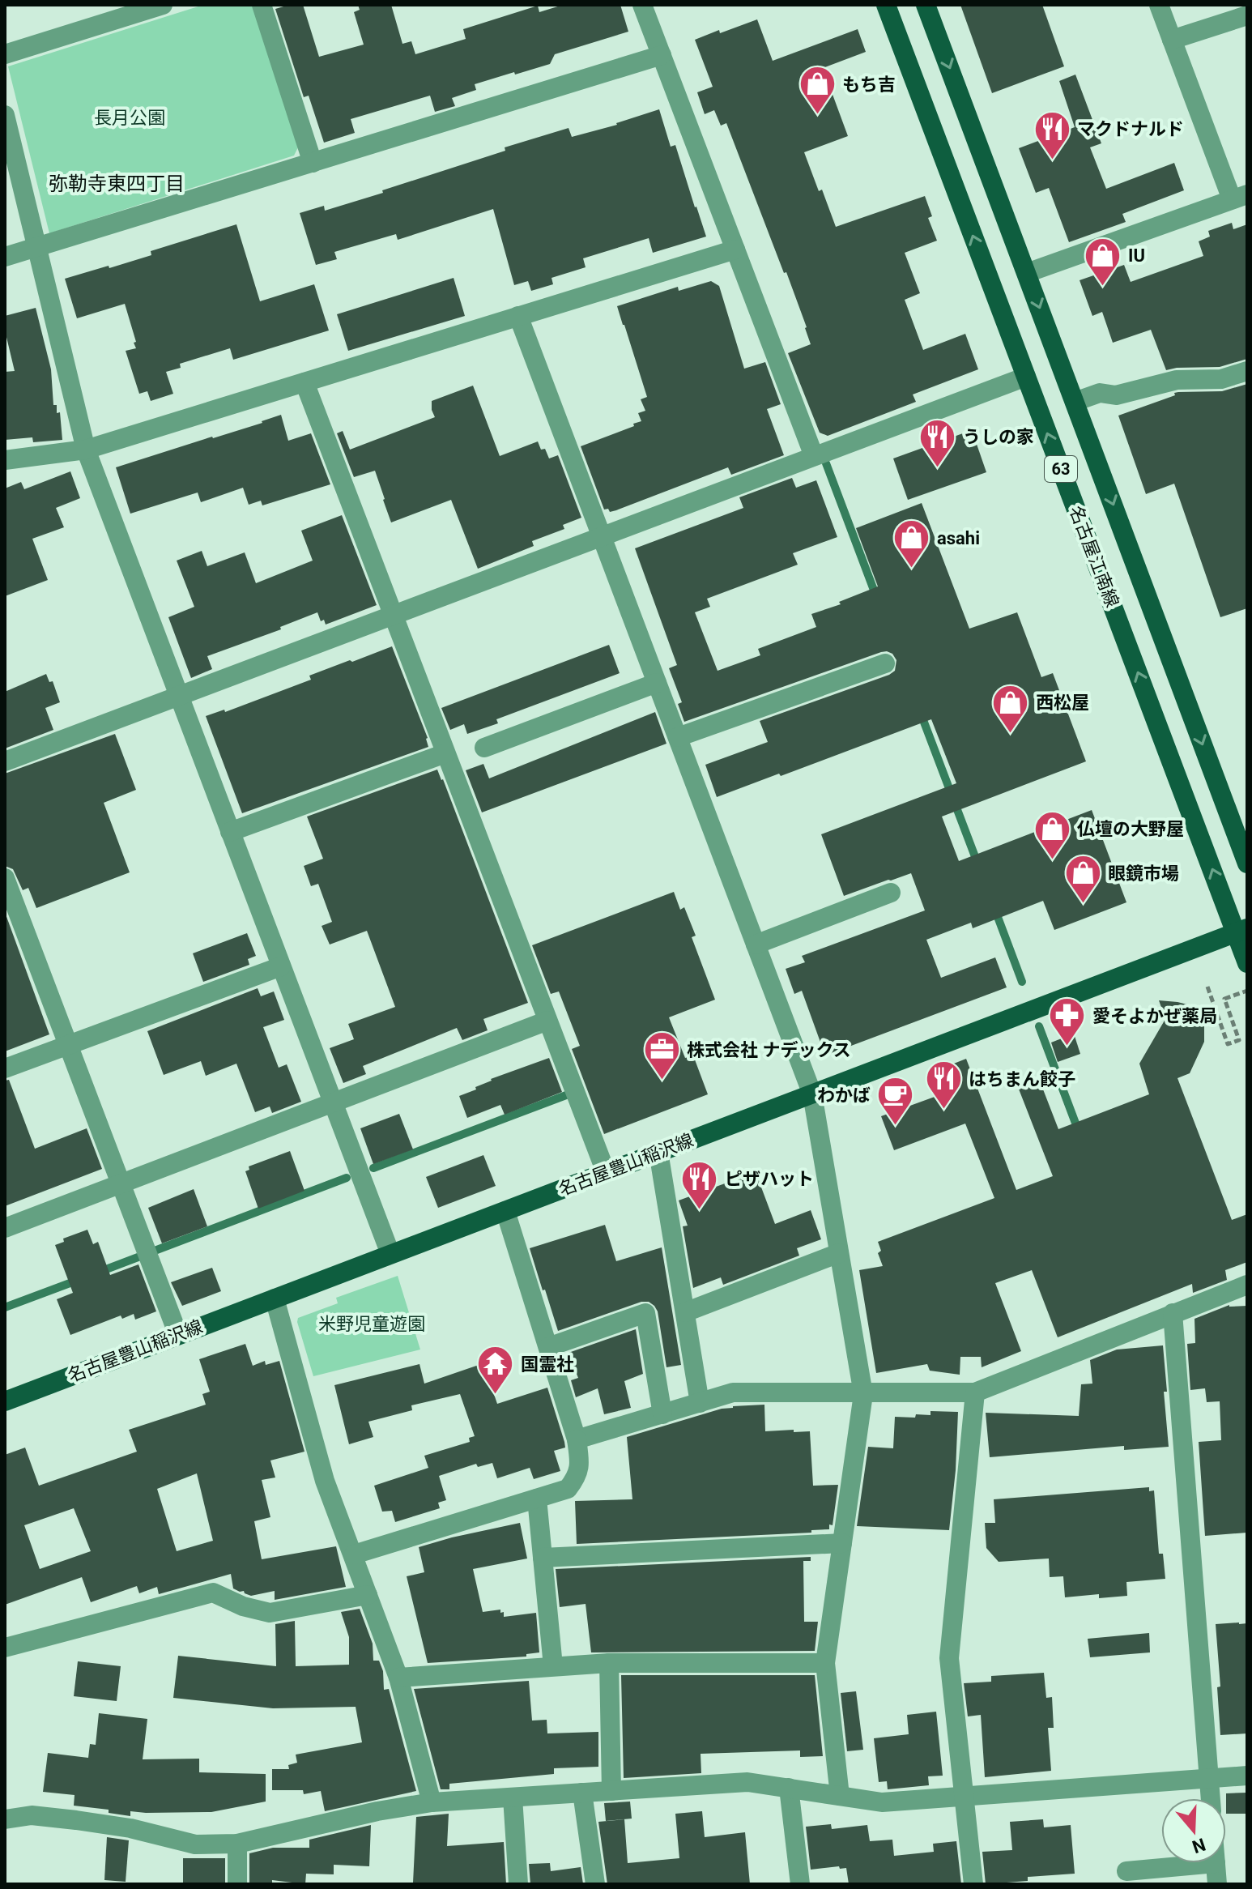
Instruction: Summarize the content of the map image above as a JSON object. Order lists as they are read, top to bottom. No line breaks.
{"streets":{"main road":["63","名古屋江南線","名古屋豊山稲沢線"]},"crossings":[["名古屋江南線","名古屋豊山稲沢線"]],"districts":["弥勒寺東四丁目"],"parks":["長月公園","米野児童遊園"],"places":{"shop":["もち吉","IU","asahi","西松屋","仏壇の大野屋","眼鏡市場"],"restaurant":["マクドナルド","うしの家","はちまん餃子","ピザハット"],"pharmacy":["愛そよかぜ薬局"],"office":["株式会社 ナデックス"],"cafe":["わかば"],"temple":["国霊社"]},"north":"bottom"}
